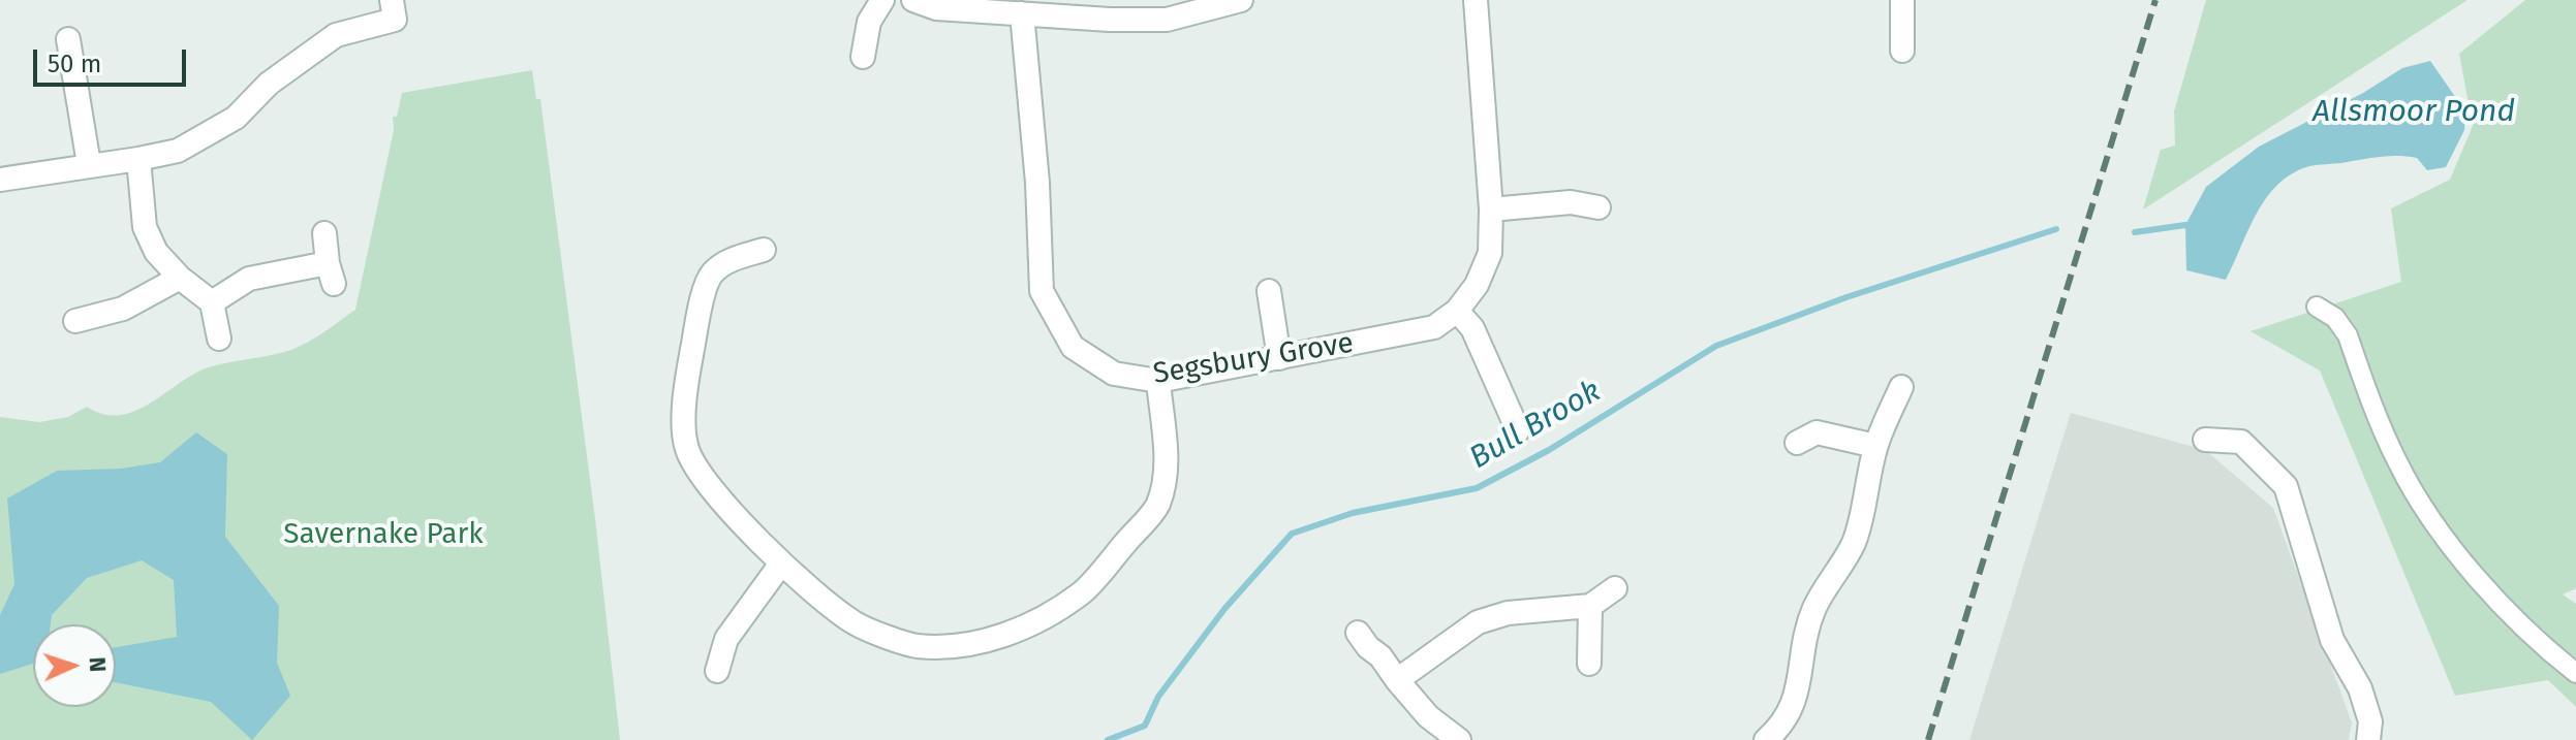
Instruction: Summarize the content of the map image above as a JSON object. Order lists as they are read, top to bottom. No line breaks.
{"streets":{"street":["Segsbury Grove"]},"water":["Allsmoor Pond","Bull Brook"],"parks":["Savernake Park"],"scale_bar":"50 m","north":"right"}
